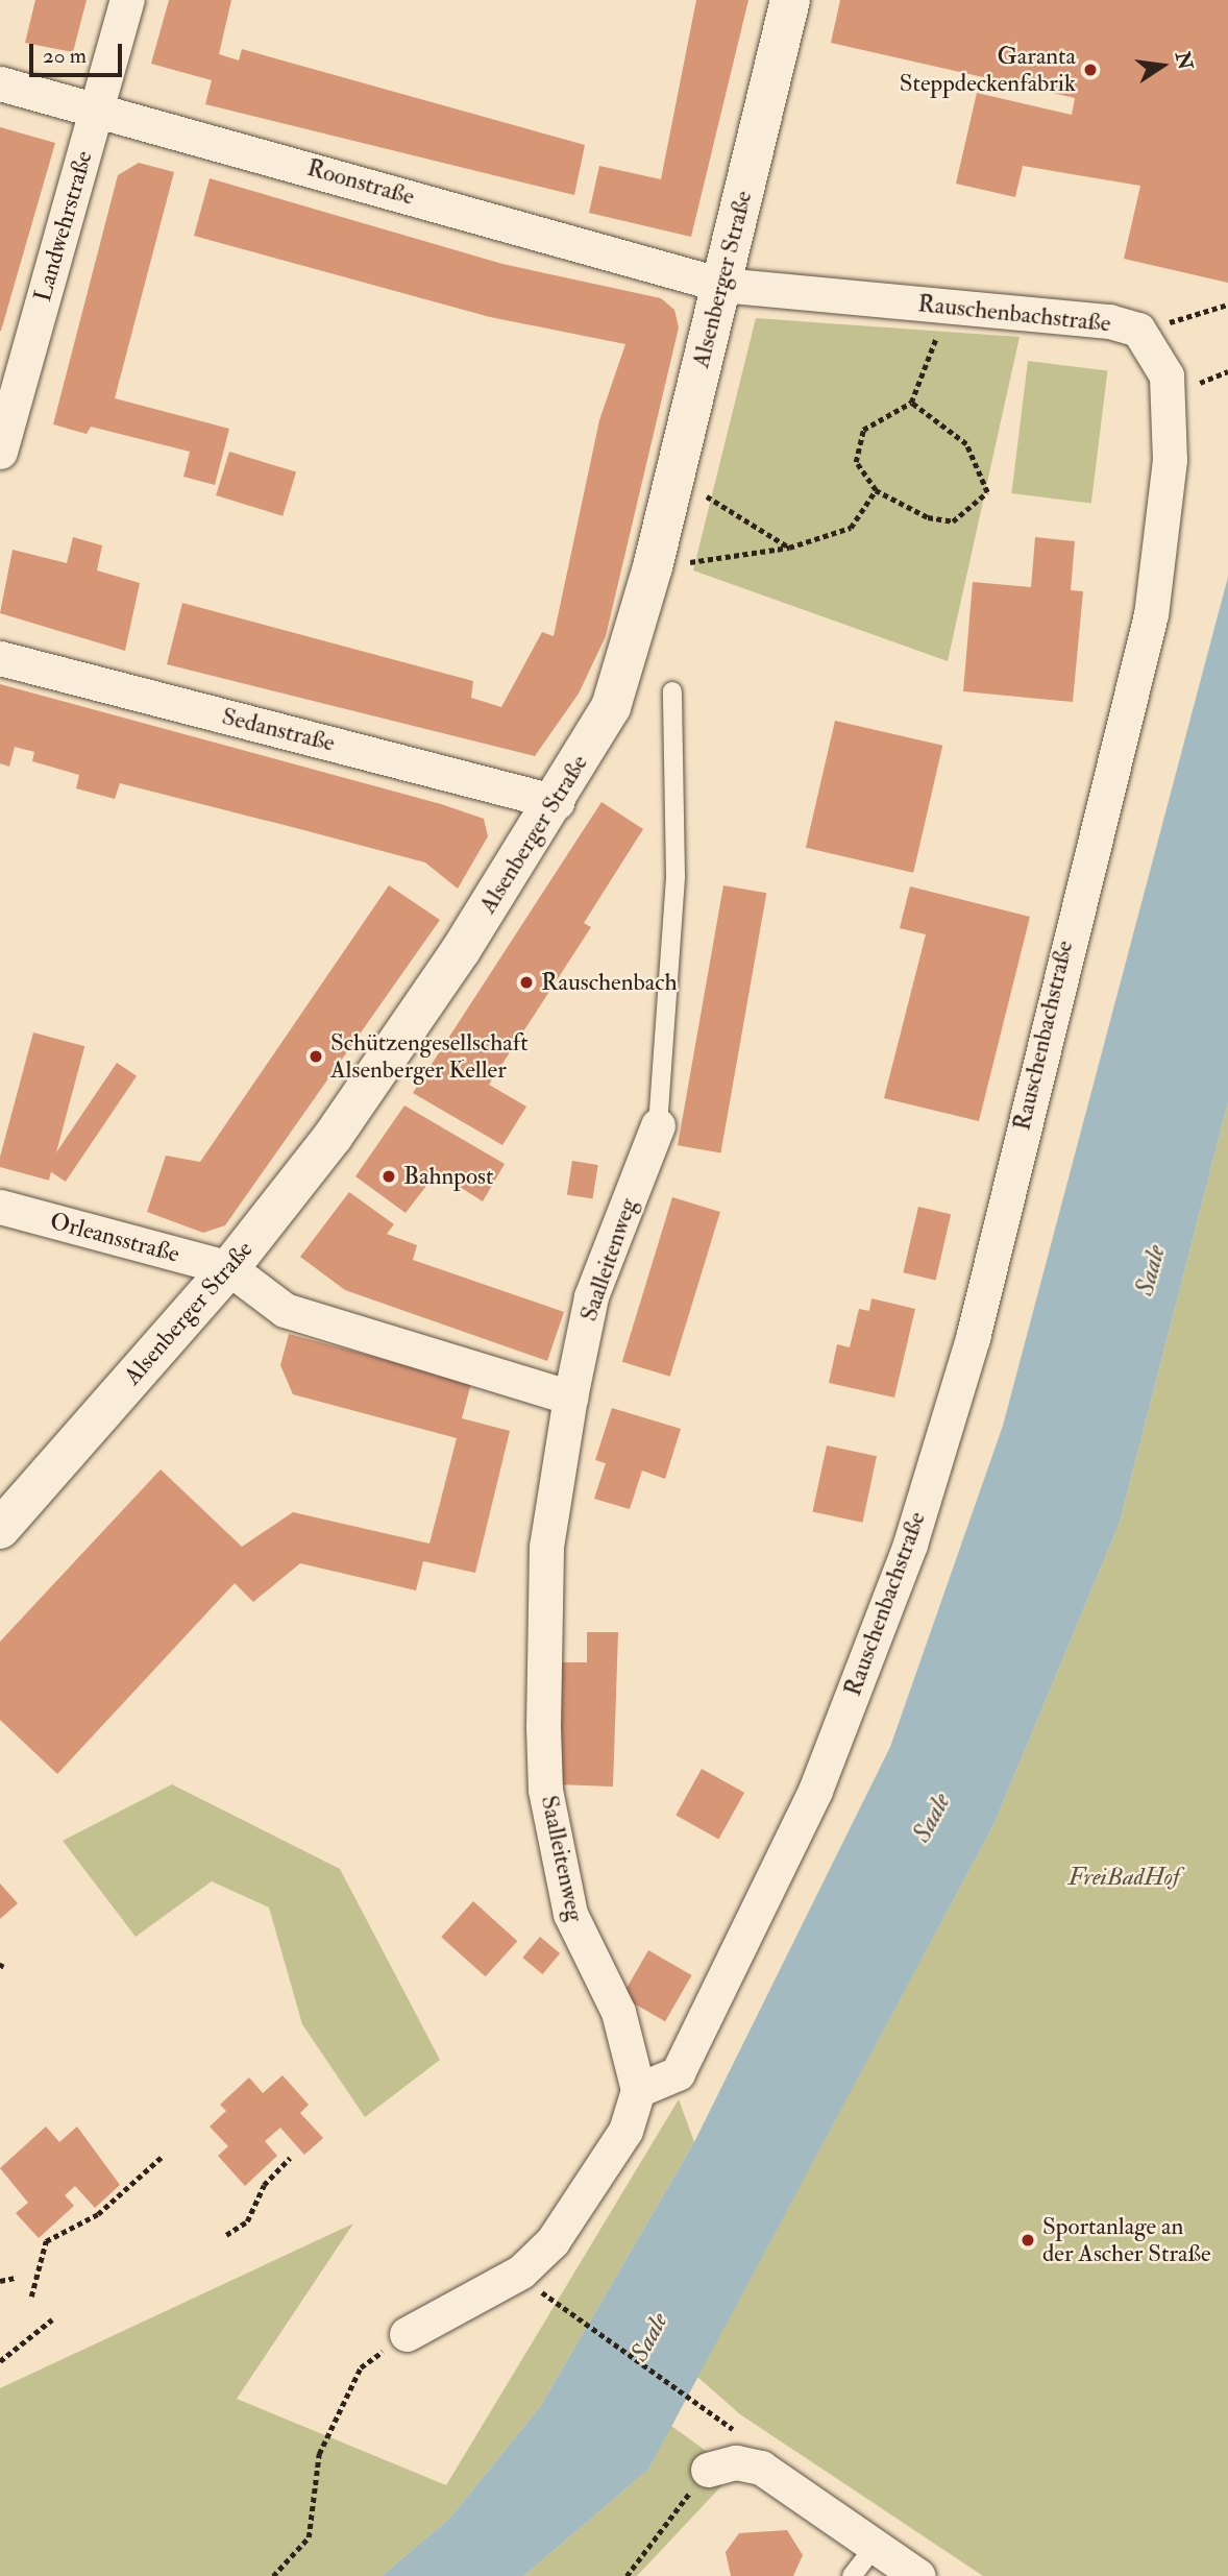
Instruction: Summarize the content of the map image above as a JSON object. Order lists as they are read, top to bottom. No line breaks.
{"streets":{"street":["Roonstraße","Landwehrstraße","Alsenberger Straße","Rauschenbachstraße","Sedanstraße","Orleansstraße","Saalleitenweg"]},"crossings":[["Roonstraße","Landwehrstraße"],["Roonstraße","Alsenberger Straße"],["Roonstraße","Rauschenbachstraße"],["Alsenberger Straße","Rauschenbachstraße"],["Alsenberger Straße","Sedanstraße"],["Alsenberger Straße","Orleansstraße"],["Rauschenbachstraße","Saalleitenweg"]],"water":["Saale"],"parks":["FreiBadHof"],"places":["Garanta Steppdeckenfabrik","Rauschenbach","Schützengesellschaft Alsenberger Keller","Bahnpost","Sportanlage an der Ascher Straße"],"scale_bar":"20 m","north":"right"}
